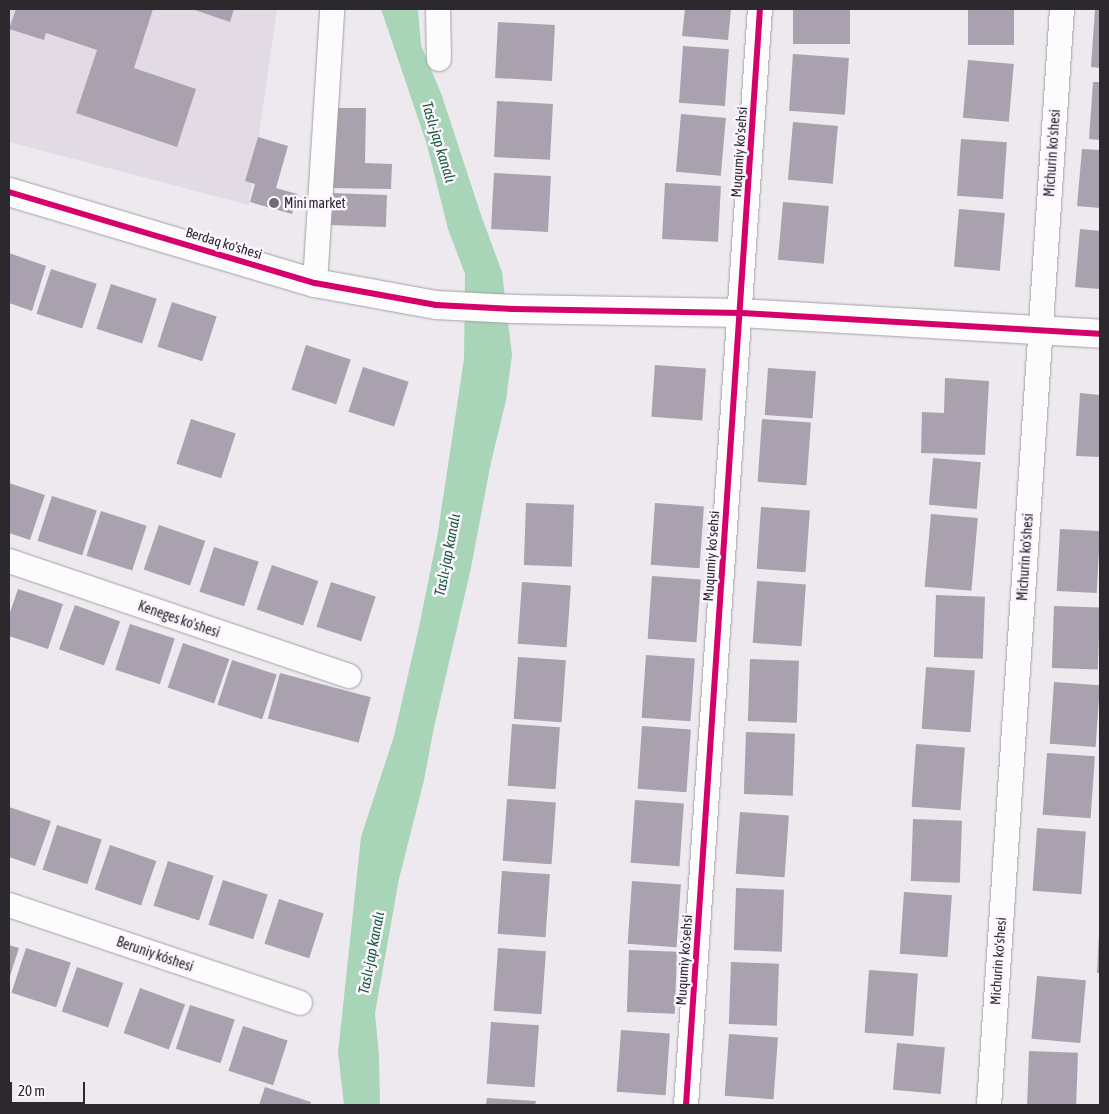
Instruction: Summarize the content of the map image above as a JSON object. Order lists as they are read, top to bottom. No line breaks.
{"streets":{"street":["Muqumiy ko'sehsi","Michurin ko'shesi","Berdaq ko'shesi","Keneges ko'shesi","Beruniy kóshesi"]},"crossings":[["Muqumiy ko'sehsi","Berdaq ko'shesi"],["Michurin ko'shesi","Berdaq ko'shesi"]],"water":["Taslı-jap kanalı"],"places":["Mini market"],"scale_bar":"20 m"}
